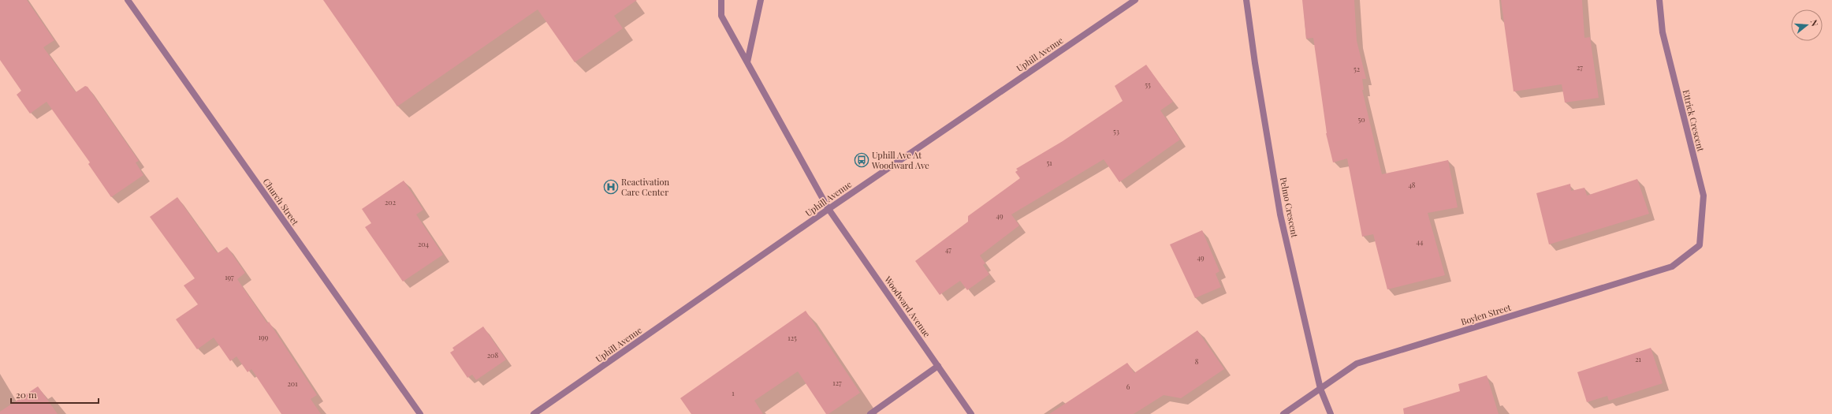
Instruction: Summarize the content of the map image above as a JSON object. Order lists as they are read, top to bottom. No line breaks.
{"streets":{"street":["Uphill Avenue","Ettrick Crescent","Church Street","Pelmo Crescent","Woodward Avenue","Boylen Street"]},"crossings":[["Uphill Avenue","Woodward Avenue"],["Ettrick Crescent","Boylen Street"],["Pelmo Crescent","Boylen Street"]],"places":{"bus stop":["Uphill Ave At Woodward Ave"],"hospital":["Reactivation Care Center"]},"house_numbers":["27","52","55","50","53","51","48","202","49","44","204","47","49","197","199","125","208","21","8","127","201","6","1"],"scale_bar":"20 m","north":"right"}
